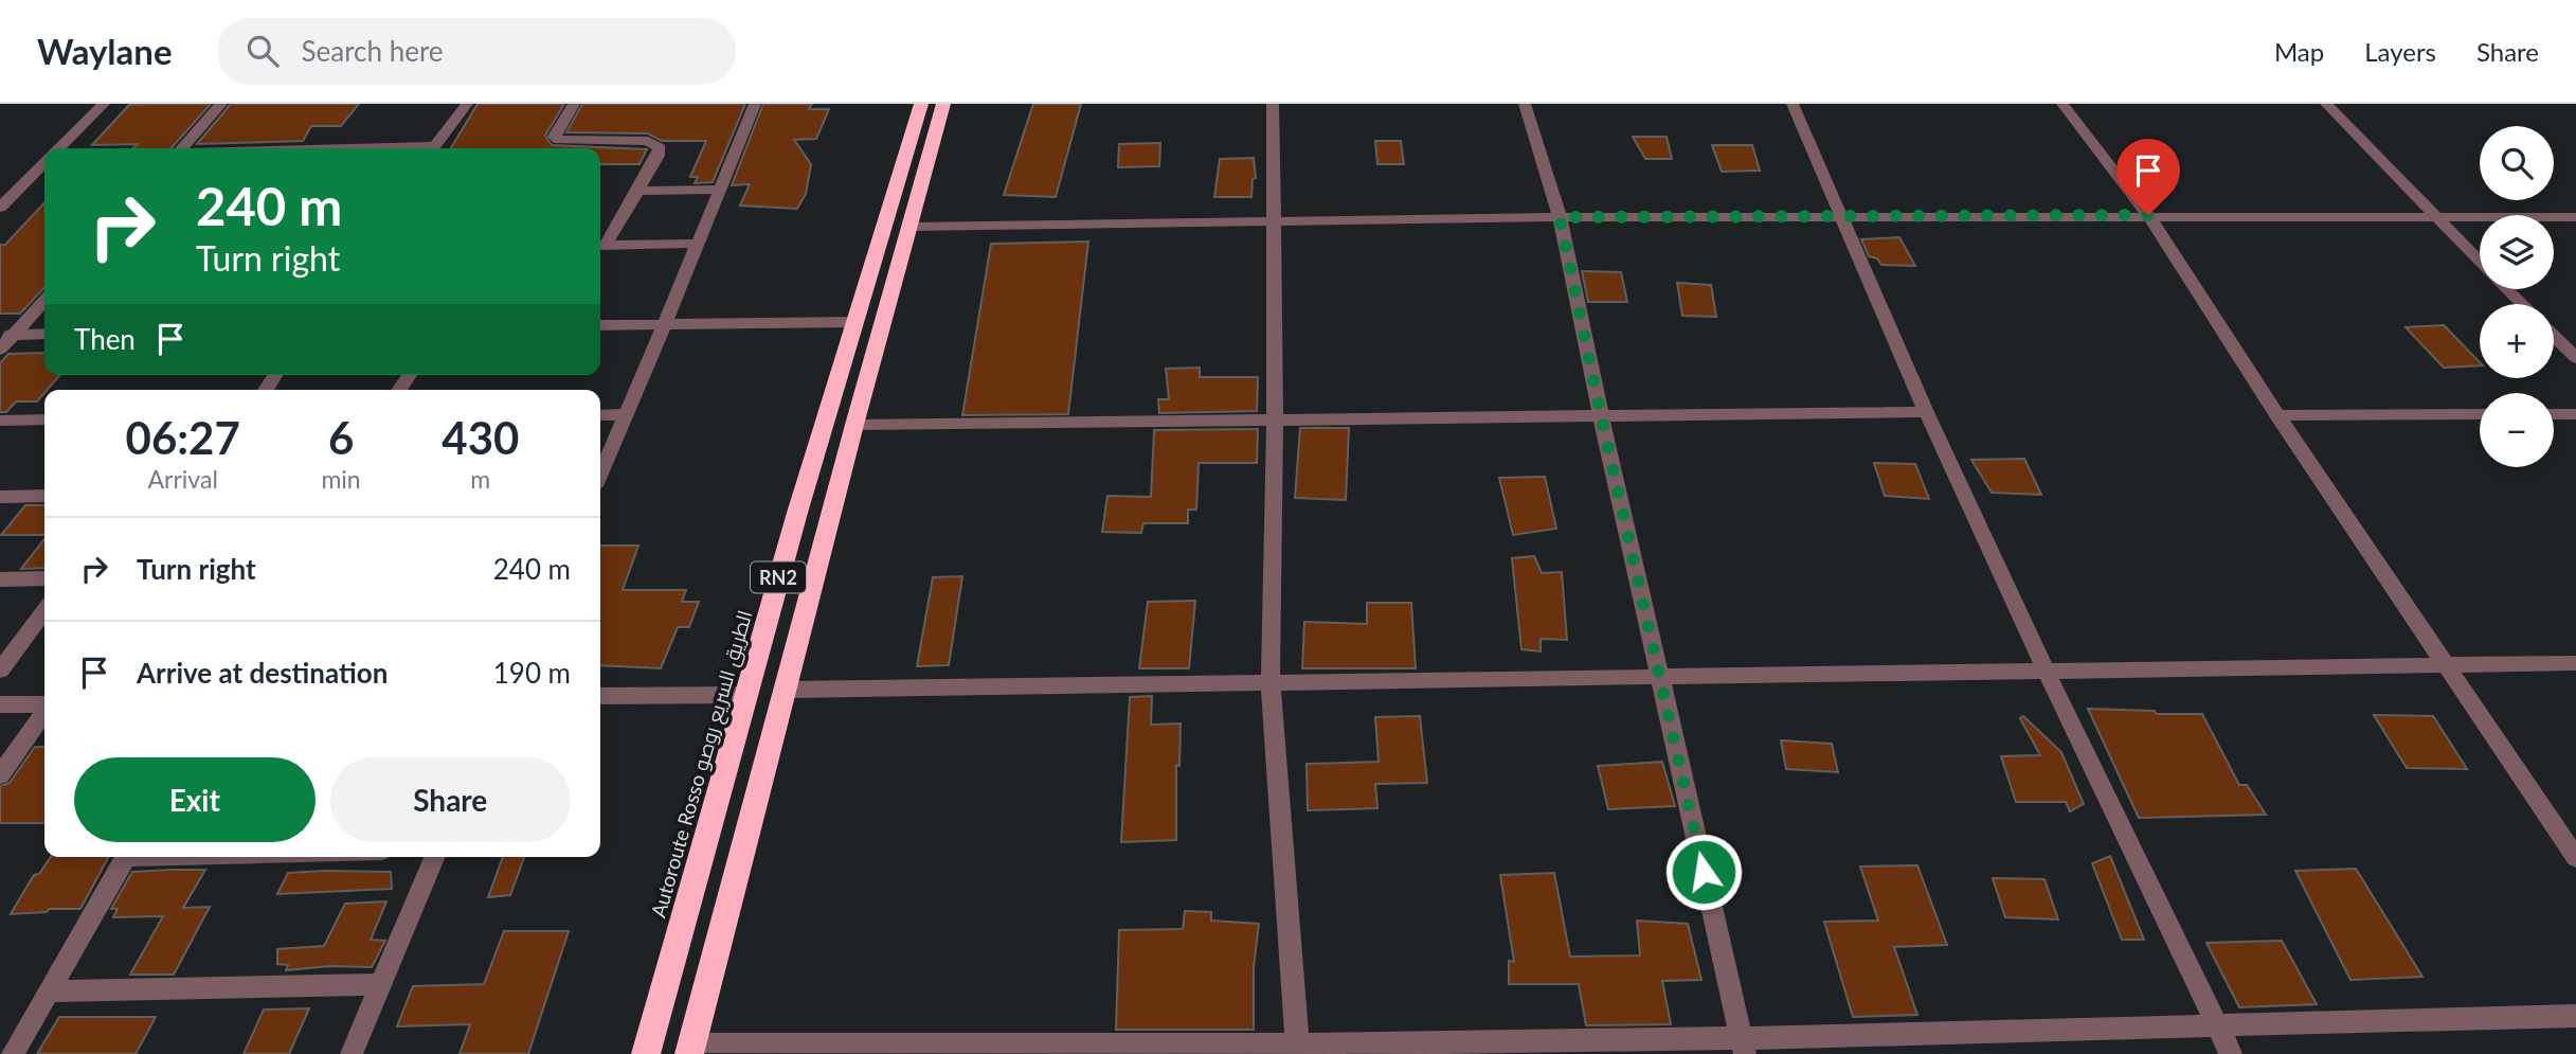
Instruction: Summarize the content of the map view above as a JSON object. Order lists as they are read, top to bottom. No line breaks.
{"streets":{"highway":["RN2","Autoroute Rosso الطريق السريع روصو"]},"page":{"header":"Waylane","search":"Search here","nav":["Map","Layers","Share"],"map_buttons":["+","−"],"turn":["240 m","Turn right"],"then":"Then","eta":["06:27","Arrival","6","min","430","m"],"list":[{"name":"Turn right","value":"240 m"},{"name":"Arrive at destination","value":"190 m"}],"buttons":["Exit","Share"]}}
